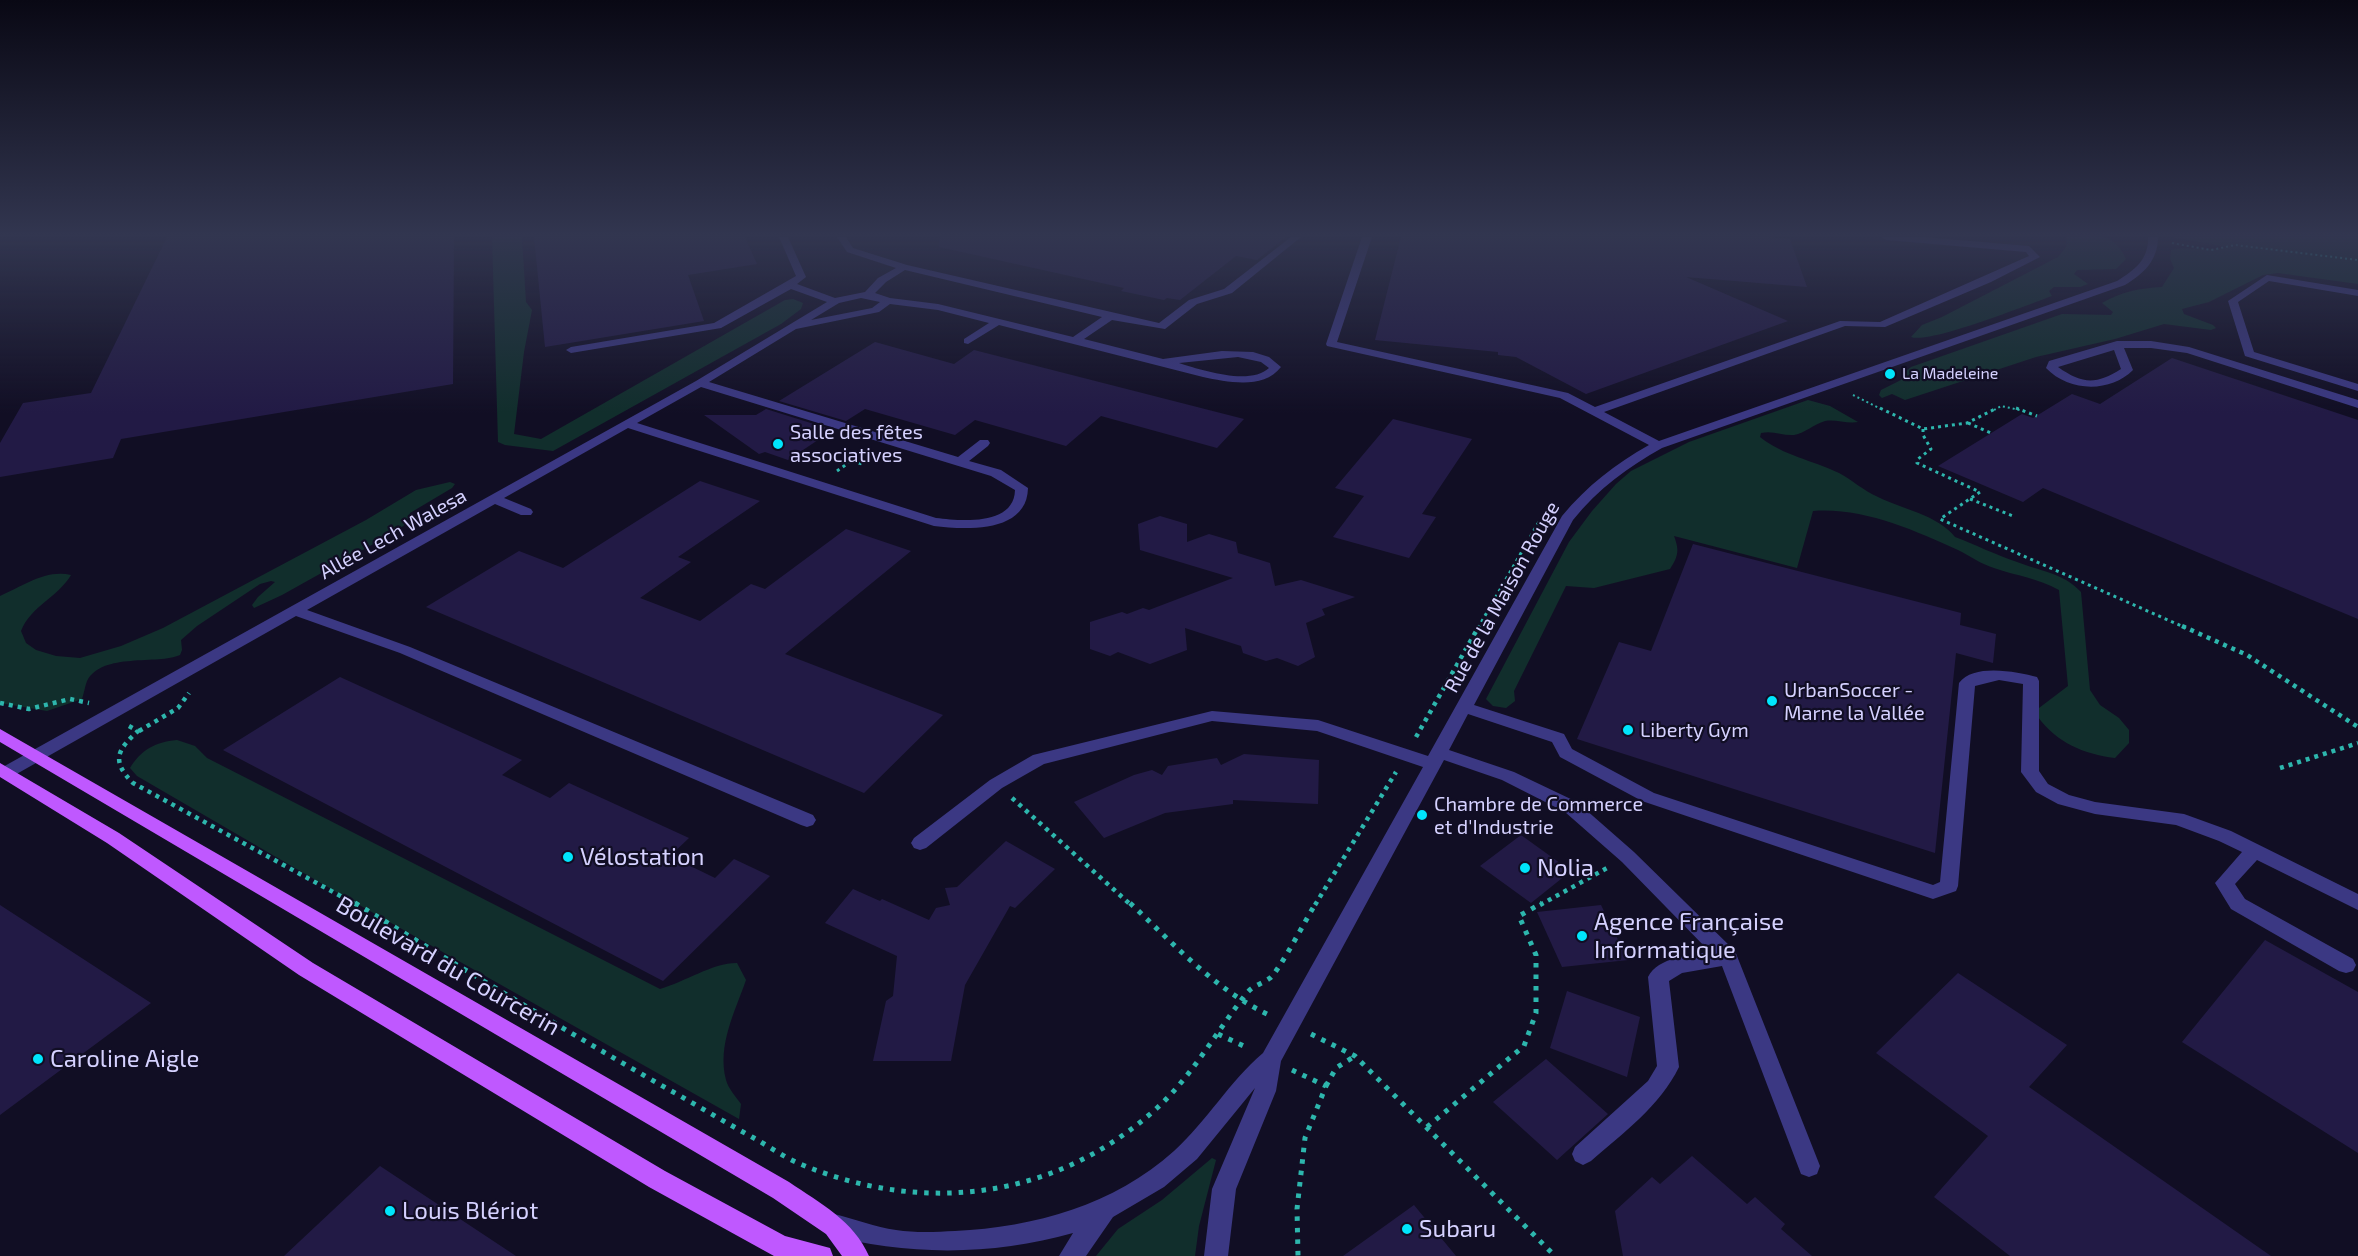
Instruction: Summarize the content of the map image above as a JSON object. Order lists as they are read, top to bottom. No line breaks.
{"streets":{"main road":["Boulevard du Courcerin"],"street":["Allée Lech Walesa","Rue de la Maison Rouge"]},"crossings":[["Allée Lech Walesa","Boulevard du Courcerin"]],"places":["La Madeleine","Salle des fêtes associatives","UrbanSoccer - Marne la Vallée","Liberty Gym","Chambre de Commerce et d'Industrie","Vélostation","Nolia","Agence Française Informatique","Caroline Aigle","Louis Blériot","Subaru"]}
